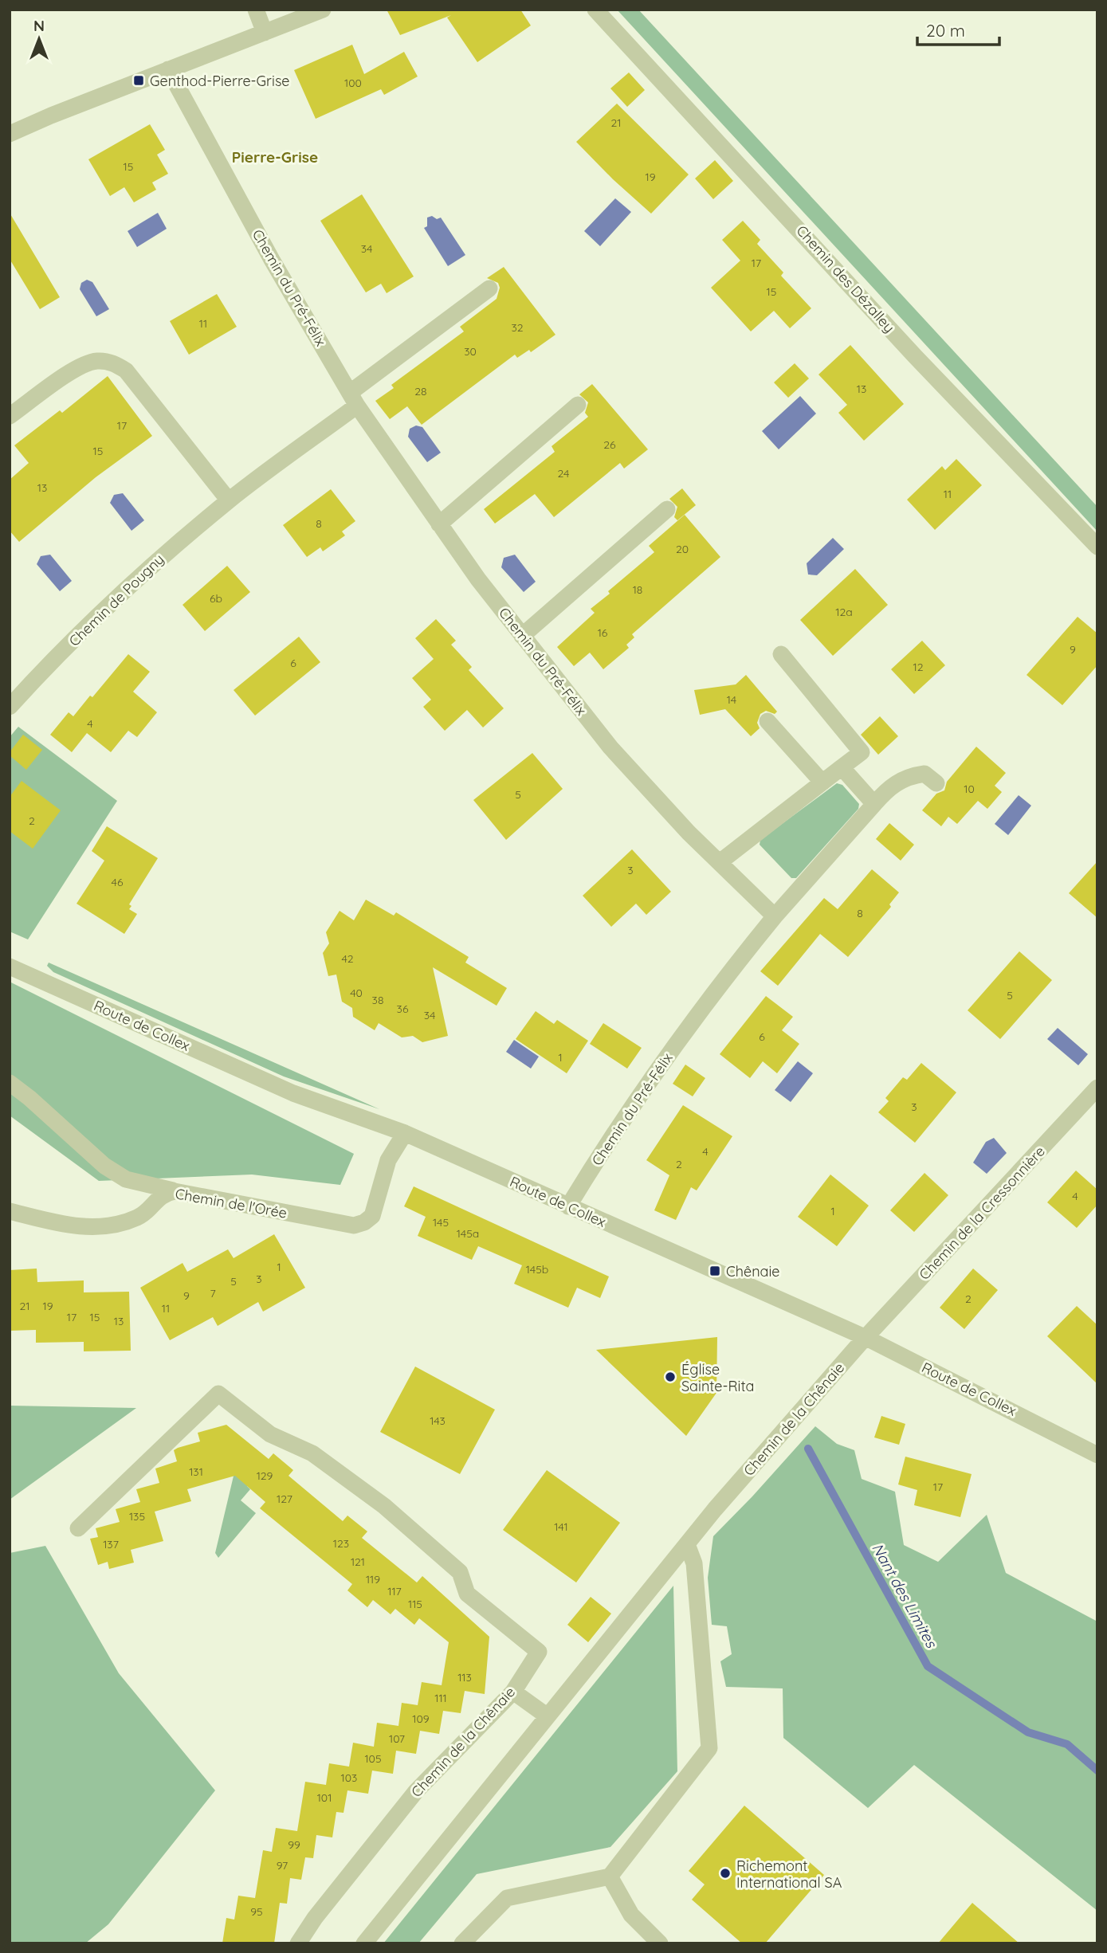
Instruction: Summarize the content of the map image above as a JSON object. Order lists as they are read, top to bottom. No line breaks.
{"streets":{"street":["Chemin des Dézalley","Chemin du Pré-Félix","Chemin de Pougny","Route de Collex","Chemin de l'Orée","Chemin de la Cressonnière","Chemin de la Chênaie"]},"crossings":[["Chemin du Pré-Félix","Chemin de Pougny"],["Chemin du Pré-Félix","Route de Collex"],["Route de Collex","Chemin de l'Orée"],["Route de Collex","Chemin de la Cressonnière"],["Route de Collex","Chemin de la Chênaie"],["Chemin de la Cressonnière","Chemin de la Chênaie"]],"districts":["Pierre-Grise"],"water":["Nant des Limites"],"places":{"transit":["Genthod-Pierre-Grise","Chênaie"],"other":["Église Sainte-Rita","Richemont International SA"]},"house_numbers":["100","21","15","19","34","17","15","11","32","30","13","28","17","26","15","24","13","11","8","20","18","6b","12a","16","9","6","12","14","4","10","5","2","3","46","8","42","40","5","38","36","34","6","1","3","4","2","4","1","145","145a","1","145b","3","5","7","9","2","21","19","11","17","15","13","143","131","129","17","127","135","141","123","137","121","119","117","115","113","111","109","107","105","103","101","99","97","95"],"scale_bar":"20 m","north":"top"}
